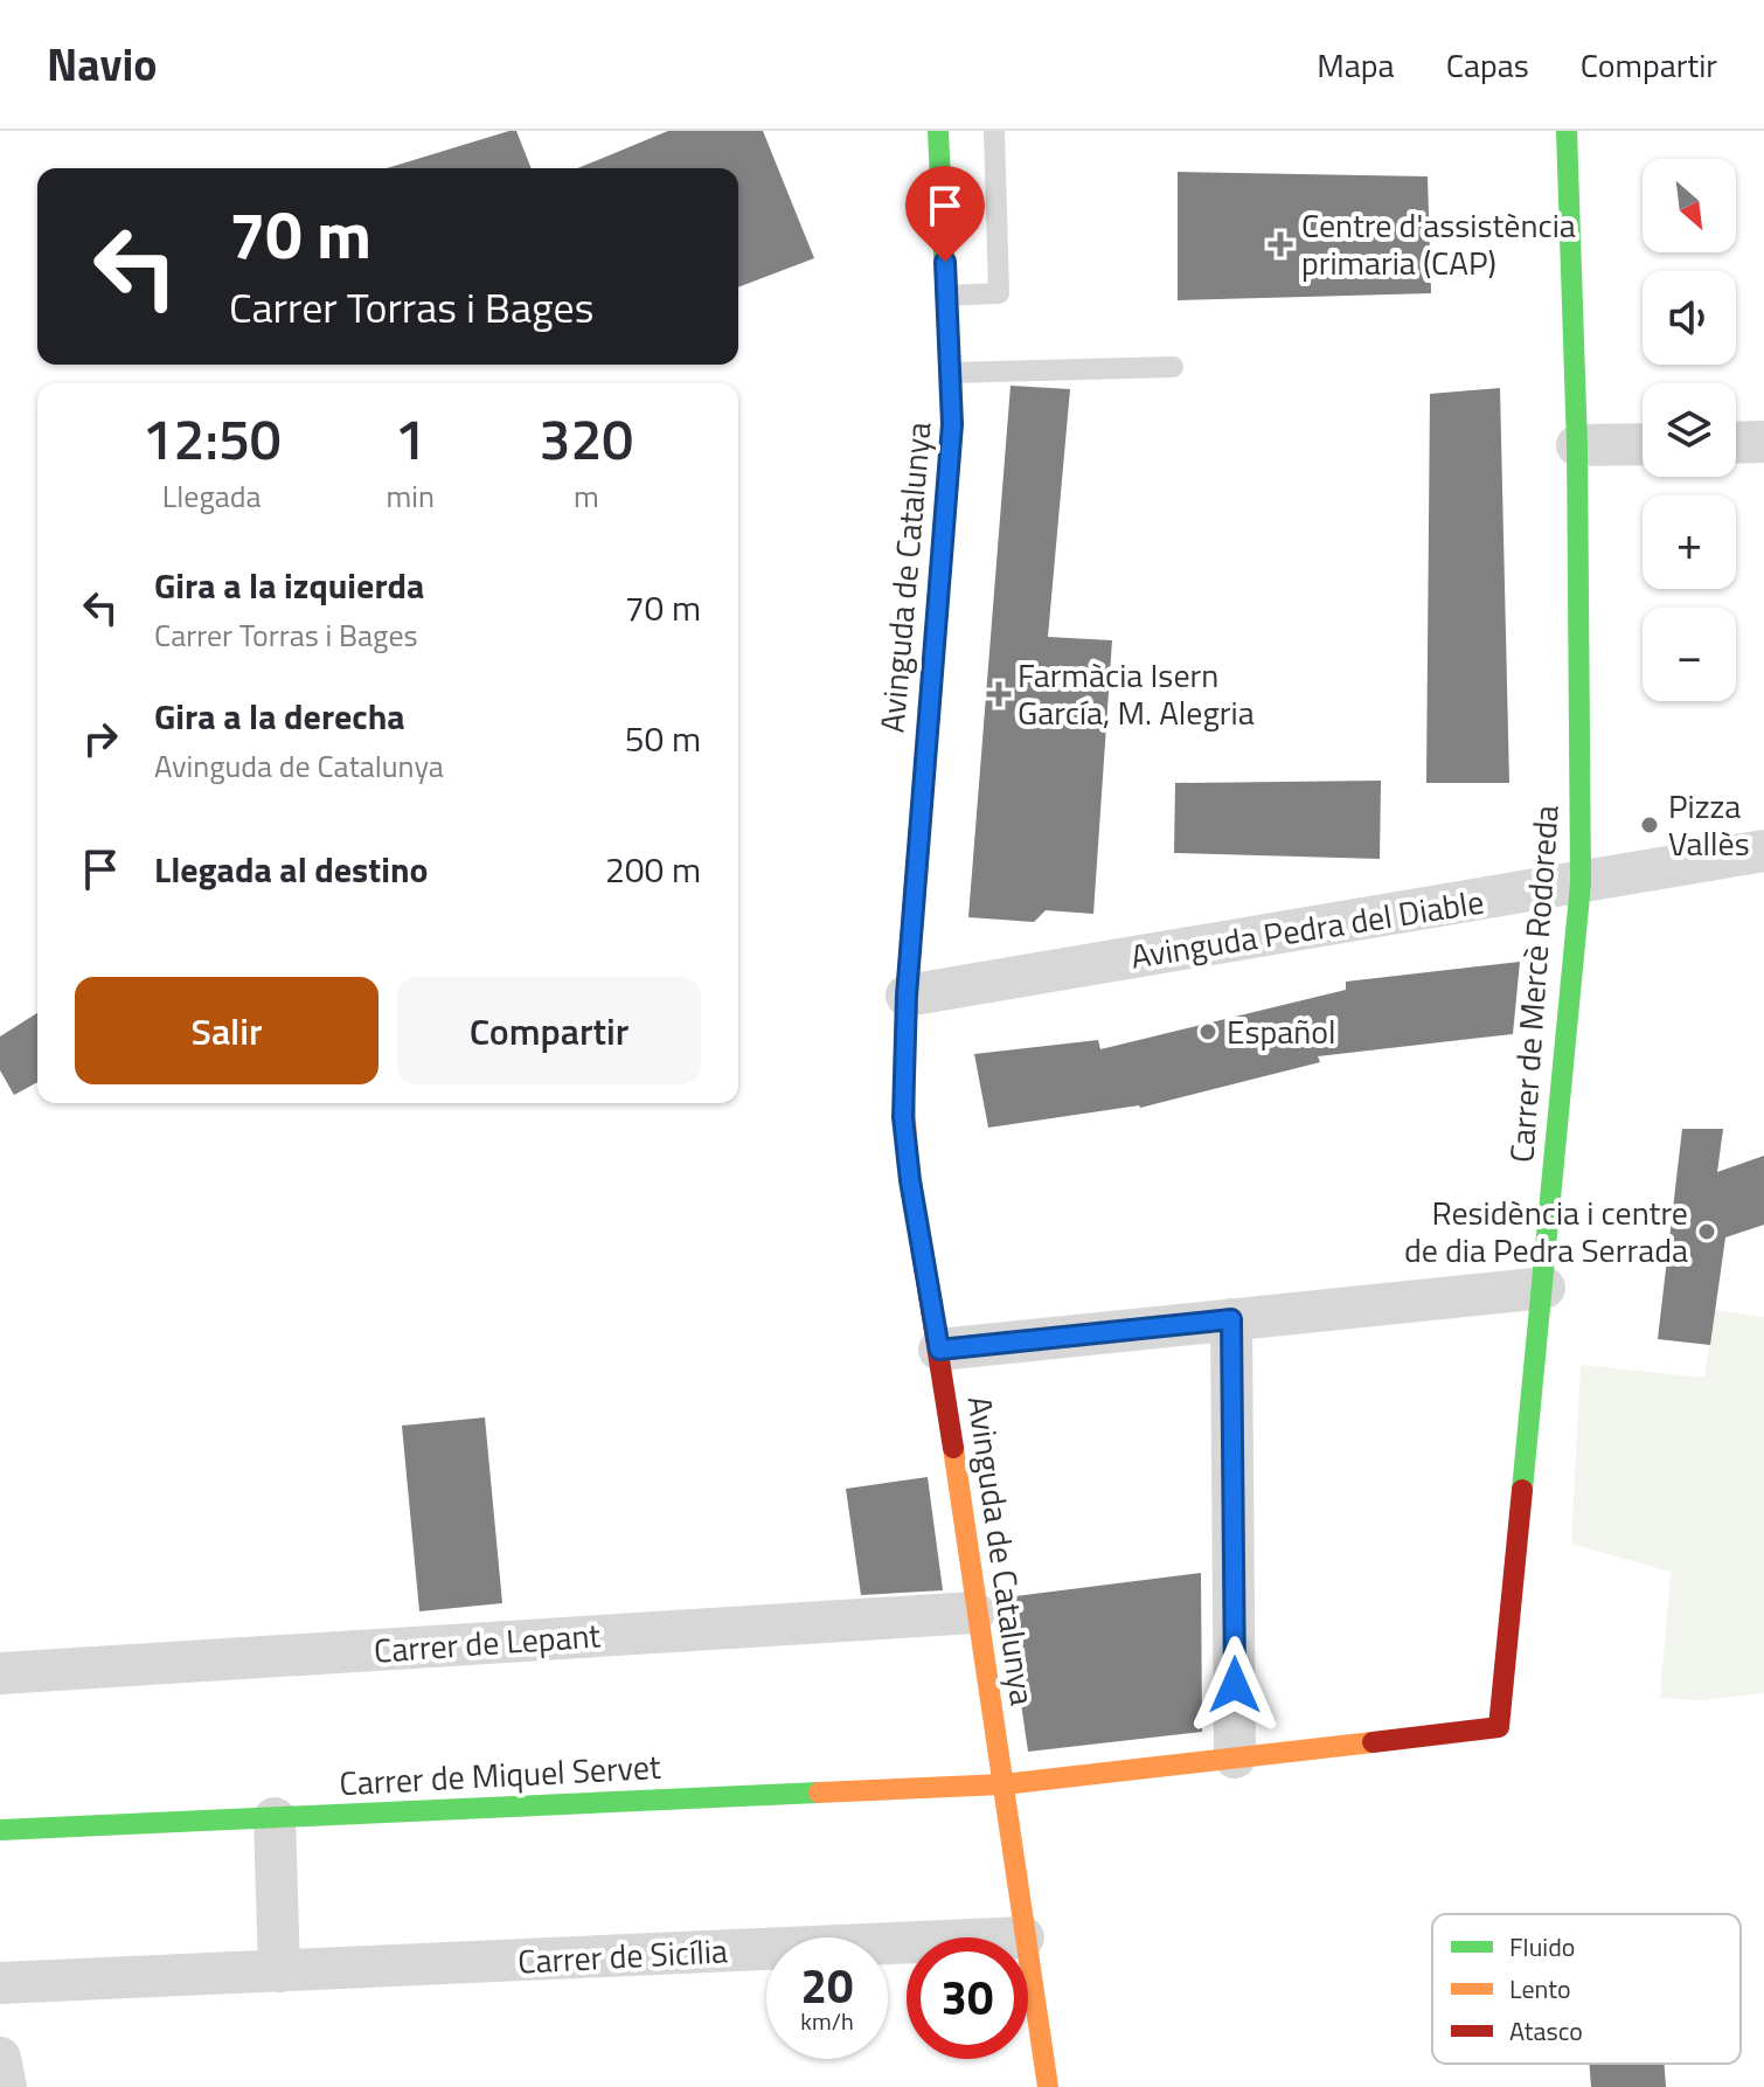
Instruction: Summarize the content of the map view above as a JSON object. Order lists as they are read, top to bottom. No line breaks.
{"streets":{"street":["Avinguda de Catalunya","Avinguda Pedra del Diable","Carrer de Mercè Rodoreda","Carrer de Lepant","Carrer de Miquel Servet","Carrer de Sicília"]},"crossings":[["Avinguda de Catalunya","Avinguda Pedra del Diable"],["Avinguda de Catalunya","Carrer de Lepant"],["Avinguda de Catalunya","Carrer de Miquel Servet"],["Avinguda Pedra del Diable","Carrer de Mercè Rodoreda"],["Carrer de Mercè Rodoreda","Carrer de Miquel Servet"]],"places":{"health":["Centre d'assistència primaria (CAP)","Farmàcia Isern García, M. Alegria"],"other":["Pizza Vallès","Español","Residència i centre de dia Pedra Serrada"]},"legend":["Fluido","Lento","Atasco"],"north":"bottom right","page":{"header":"Navio","nav":["Mapa","Capas","Compartir"],"map_buttons":["+","−"],"turn":["70 m","Carrer Torras i Bages"],"eta":["12:50","Llegada","1","min","320","m"],"list":[{"name":"Gira a la izquierda","note":"Carrer Torras i Bages","value":"70 m"},{"name":"Gira a la derecha","note":"Avinguda de Catalunya","value":"50 m"},{"name":"Llegada al destino","value":"200 m"}],"buttons":["Salir","Compartir"],"speed":"20 km/h","limit":"30"}}
